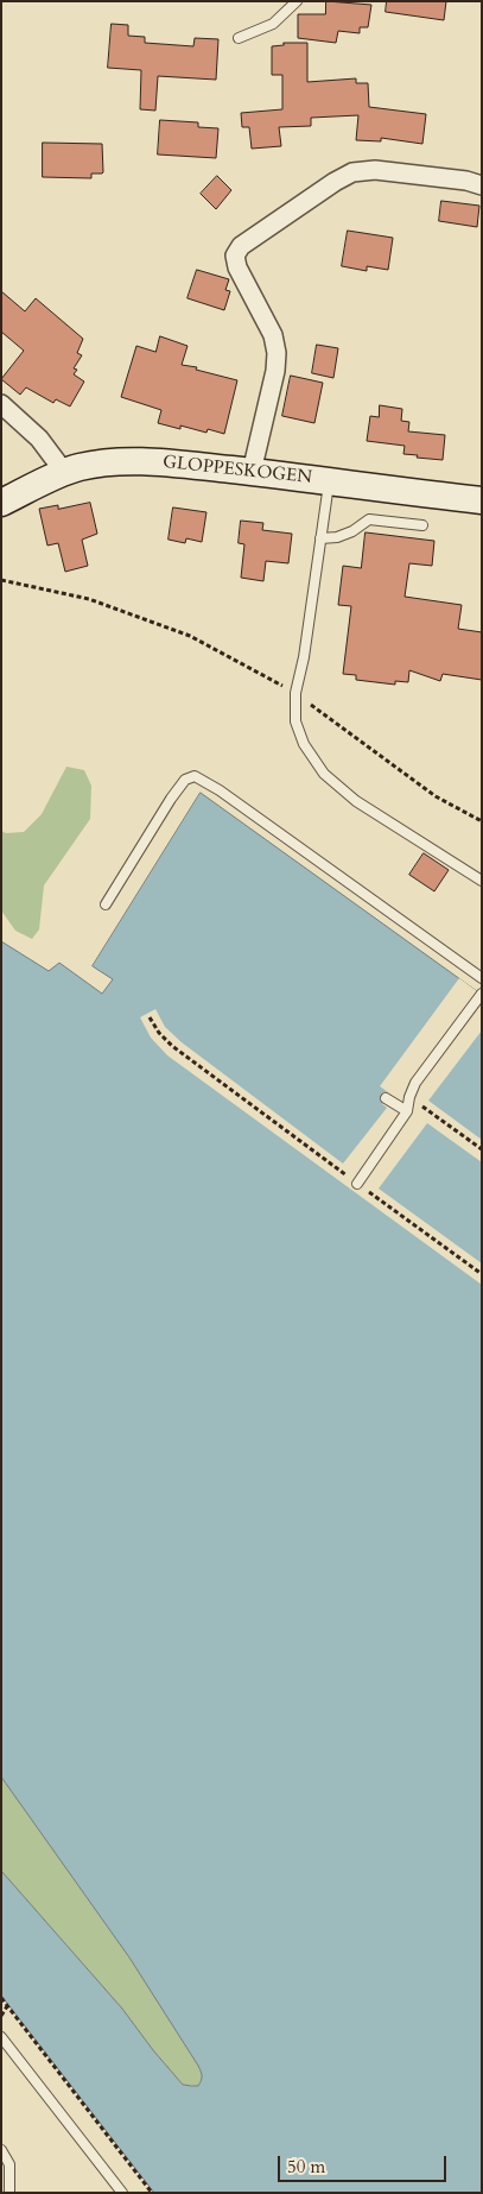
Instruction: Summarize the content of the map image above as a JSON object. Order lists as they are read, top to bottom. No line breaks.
{"streets":{"main road":["GLOPPESKOGEN"]},"scale_bar":"50 m"}
